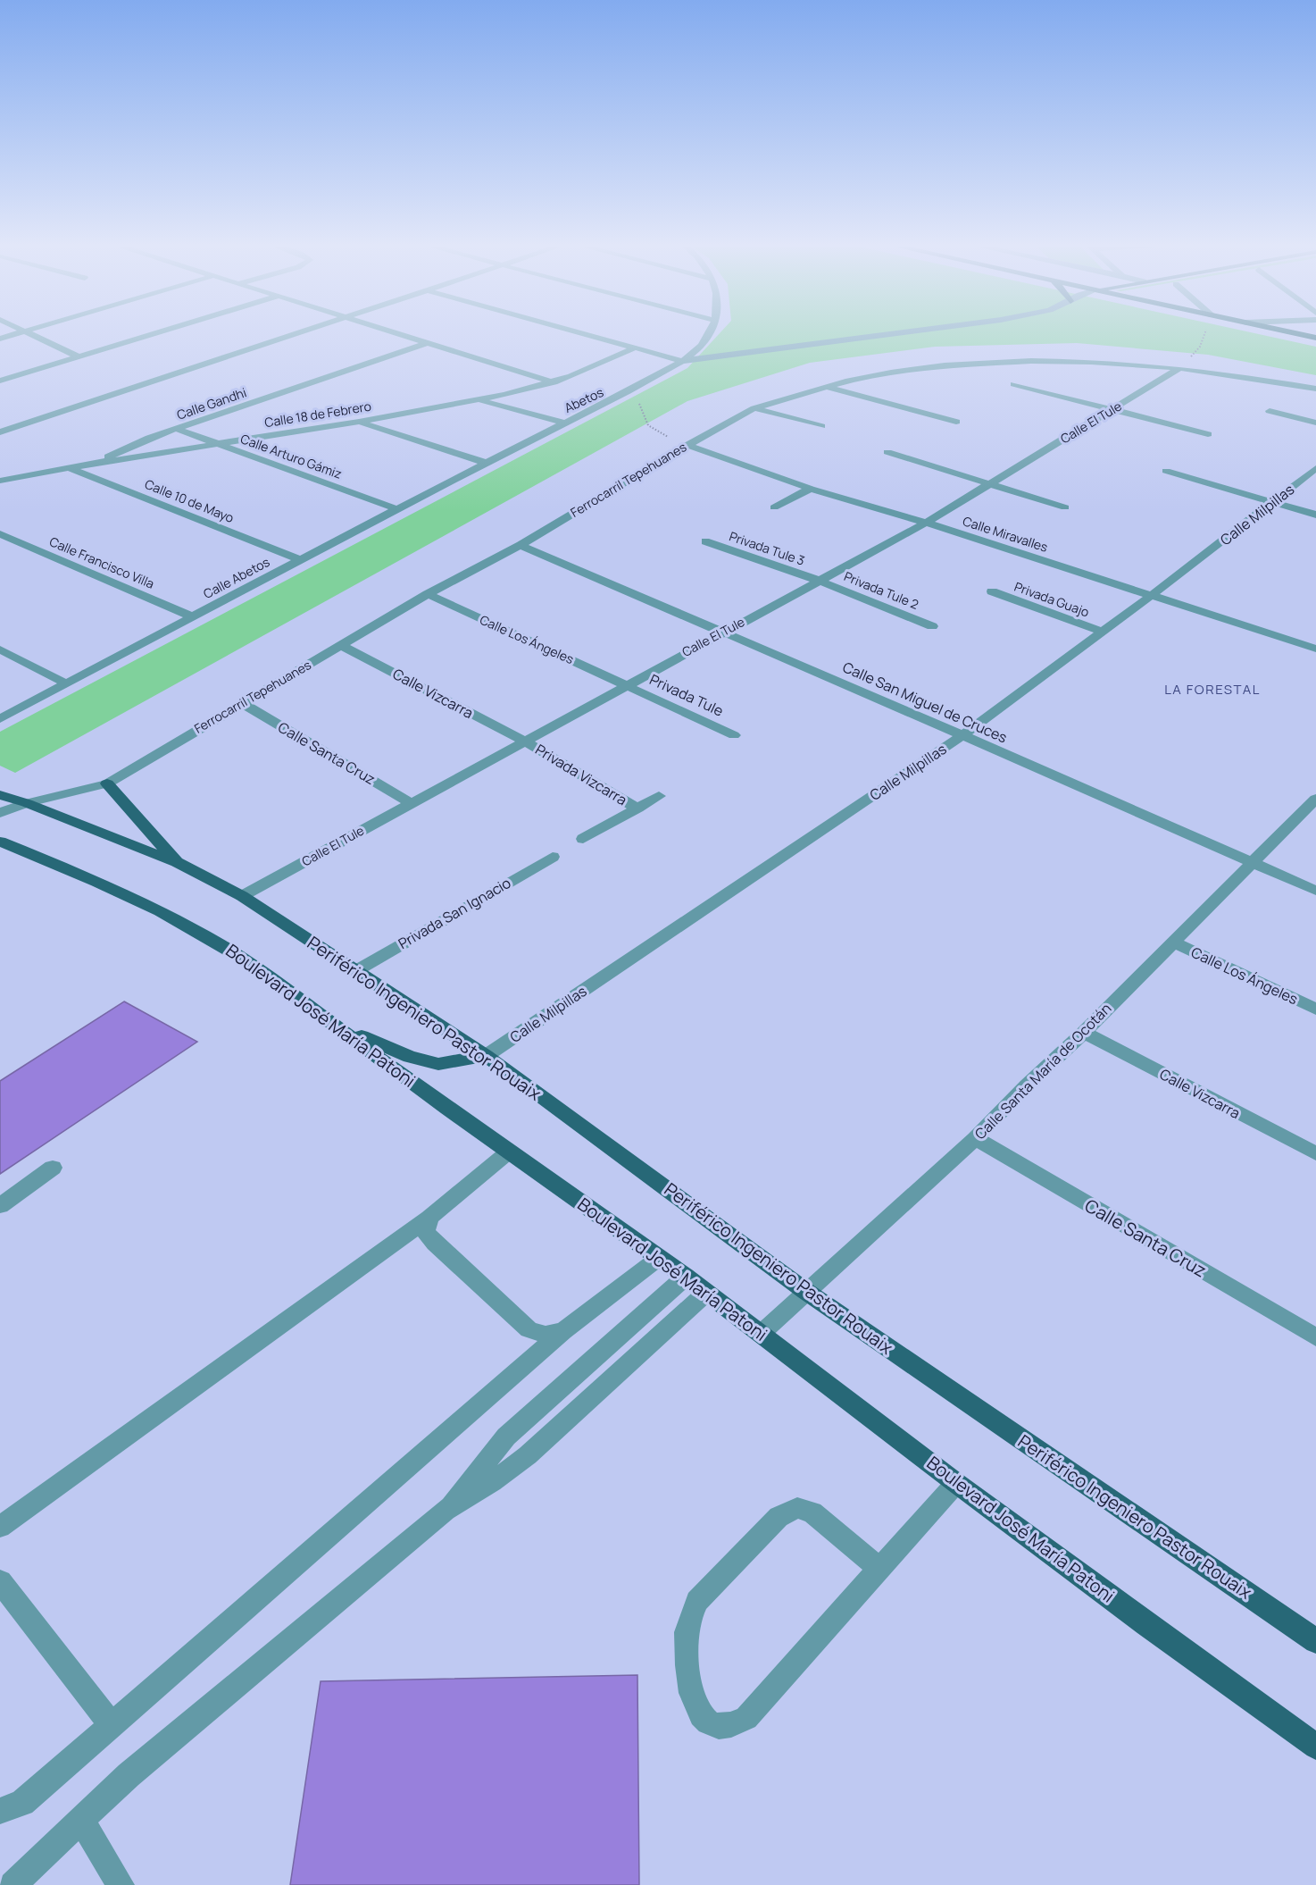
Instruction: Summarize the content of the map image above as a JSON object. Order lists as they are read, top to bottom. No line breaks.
{"streets":{"main road":["Boulevard José María Patoni","Periférico Ingeniero Pastor Rouaix"],"street":["Abetos","Calle Gandhi","Calle 18 de Febrero","Calle El Tule","Calle Arturo Gámiz","Ferrocarril Tepehuanes","Calle 10 de Mayo","Calle Milpillas","Calle Miravalles","Privada Tule 3","Calle Francisco Villa","Calle Abetos","Privada Tule 2","Privada Guajo","Calle Los Ángeles","Calle Vizcarra","Privada Tule","Calle San Miguel de Cruces","Calle Santa Cruz","Privada Vizcarra","Privada San Ignacio","Calle Santa María de Ocotán"]},"crossings":[["Abetos","Calle Abetos"],["Calle Gandhi","Calle 18 de Febrero"],["Calle Gandhi","Calle Arturo Gámiz"],["Calle 18 de Febrero","Calle Arturo Gámiz"],["Calle 18 de Febrero","Calle 10 de Mayo"],["Calle El Tule","Ferrocarril Tepehuanes"],["Calle El Tule","Calle Miravalles"],["Calle El Tule","Privada Tule 3"],["Calle El Tule","Privada Tule 2"],["Calle El Tule","Calle Los Ángeles"],["Calle El Tule","Calle Vizcarra"],["Calle El Tule","Privada Tule"],["Calle El Tule","Calle San Miguel de Cruces"],["Calle El Tule","Calle Santa Cruz"],["Calle El Tule","Privada Vizcarra"],["Calle El Tule","Periférico Ingeniero Pastor Rouaix"],["Calle Arturo Gámiz","Calle Abetos"],["Ferrocarril Tepehuanes","Calle Miravalles"],["Ferrocarril Tepehuanes","Calle Los Ángeles"],["Ferrocarril Tepehuanes","Calle Vizcarra"],["Ferrocarril Tepehuanes","Calle San Miguel de Cruces"],["Ferrocarril Tepehuanes","Calle Santa Cruz"],["Calle 10 de Mayo","Calle Abetos"],["Calle Milpillas","Calle Miravalles"],["Calle Milpillas","Privada Guajo"],["Calle Milpillas","Calle San Miguel de Cruces"],["Calle Milpillas","Periférico Ingeniero Pastor Rouaix"],["Privada Tule 3","Privada Tule 2"],["Calle Francisco Villa","Calle Abetos"],["Calle Los Ángeles","Privada Tule"],["Calle Los Ángeles","Calle Santa María de Ocotán"],["Calle Vizcarra","Privada Vizcarra"],["Calle Vizcarra","Calle Santa María de Ocotán"],["Calle San Miguel de Cruces","Calle Santa María de Ocotán"],["Calle Santa Cruz","Calle Santa María de Ocotán"],["Privada San Ignacio","Periférico Ingeniero Pastor Rouaix"],["Boulevard José María Patoni","Calle Santa María de Ocotán"],["Periférico Ingeniero Pastor Rouaix","Calle Santa María de Ocotán"]],"districts":["LA FORESTAL"]}
